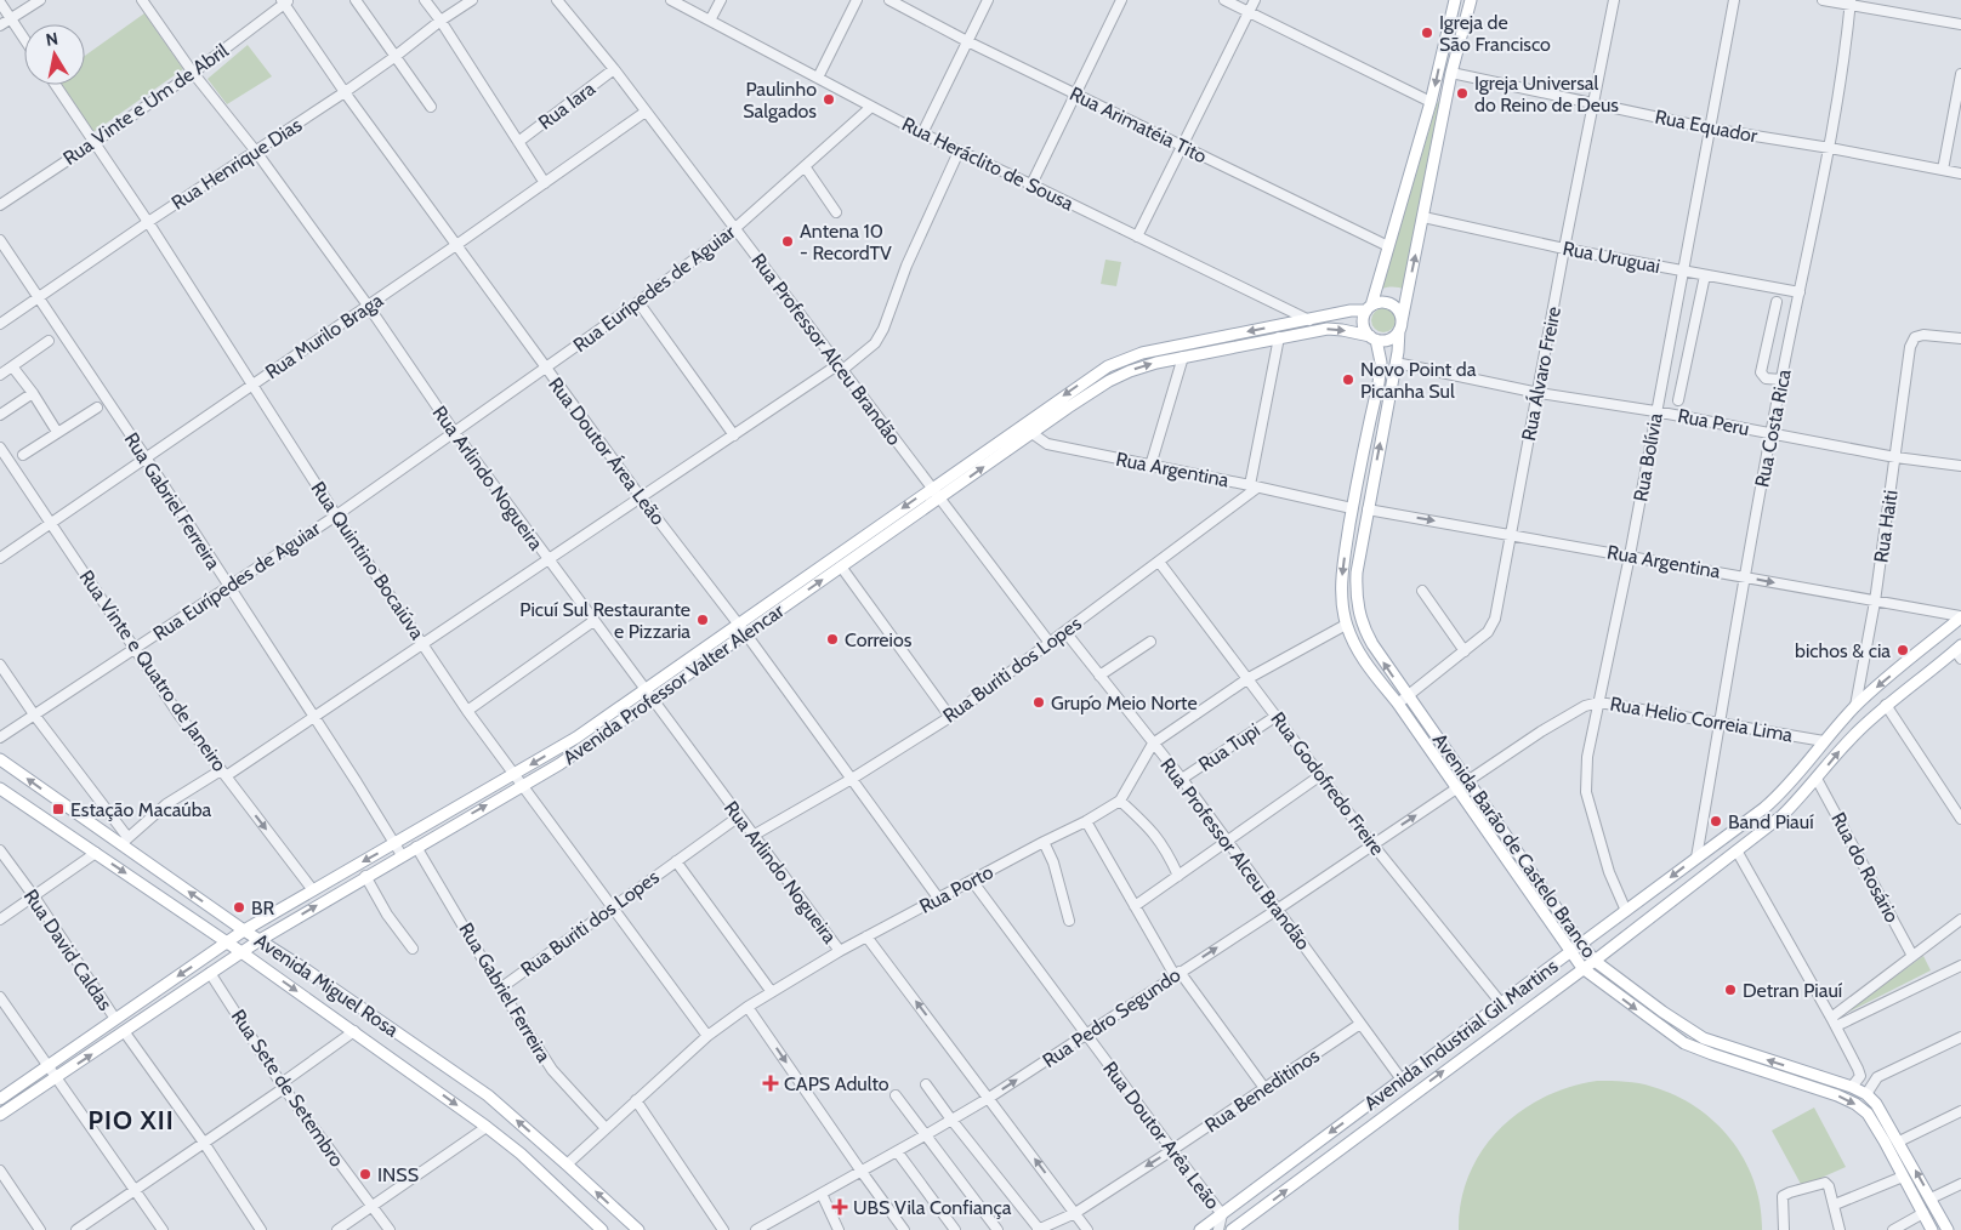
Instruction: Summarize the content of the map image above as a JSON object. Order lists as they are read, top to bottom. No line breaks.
{"streets":{"main road":["Avenida Professor Valter Alencar","Avenida Barão de Castelo Branco","Avenida Miguel Rosa","Avenida Industrial Gil Martins"],"street":["Rua Vinte e Um de Abril","Rua Iara","Rua Arimatéia Tito","Rua Equador","Rua Henrique Dias","Rua Heráclito de Sousa","Rua Uruguai","Rua Eurípedes de Aguiar","Rua Murilo Braga","Rua Professor Alceu Brandão","Rua Álvaro Freire","Rua Peru","Rua Costa Rica","Rua Doutor Área Leão","Rua Bolívia","Rua Argentina","Rua Arlindo Nogueira","Rua Gabriel Ferreira","Rua Haiti","Rua Quintino Bocaiúva","Rua Buriti dos Lopes","Rua Vinte e Quatro de Janeiro","Rua Helio Correia Lima","Rua Tupi","Rua Godofredo Freire","Rua do Rosário","Rua Porto","Rua David Caldas","Rua Pedro Segundo","Rua Sete de Setembro","Rua Beneditinos","Rua Doutor Arêa Leão"]},"crossings":[["Rua Vinte e Um de Abril","Rua Doutor Área Leão"],["Rua Vinte e Um de Abril","Rua Arlindo Nogueira"],["Rua Vinte e Um de Abril","Rua Quintino Bocaiúva"],["Rua Iara","Rua Professor Alceu Brandão"],["Rua Equador","Rua Álvaro Freire"],["Rua Equador","Rua Costa Rica"],["Rua Equador","Rua Bolívia"],["Rua Equador","Avenida Barão de Castelo Branco"],["Rua Henrique Dias","Rua Doutor Área Leão"],["Rua Henrique Dias","Rua Arlindo Nogueira"],["Rua Henrique Dias","Rua Gabriel Ferreira"],["Rua Henrique Dias","Rua Quintino Bocaiúva"],["Rua Heráclito de Sousa","Rua Eurípedes de Aguiar"],["Rua Heráclito de Sousa","Avenida Professor Valter Alencar"],["Rua Uruguai","Rua Álvaro Freire"],["Rua Uruguai","Rua Costa Rica"],["Rua Uruguai","Rua Bolívia"],["Rua Uruguai","Avenida Barão de Castelo Branco"],["Rua Eurípedes de Aguiar","Rua Professor Alceu Brandão"],["Rua Eurípedes de Aguiar","Rua Doutor Área Leão"],["Rua Eurípedes de Aguiar","Rua Arlindo Nogueira"],["Rua Eurípedes de Aguiar","Rua Gabriel Ferreira"],["Rua Eurípedes de Aguiar","Rua Quintino Bocaiúva"],["Rua Eurípedes de Aguiar","Rua Vinte e Quatro de Janeiro"],["Rua Murilo Braga","Rua Professor Alceu Brandão"],["Rua Murilo Braga","Rua Doutor Área Leão"],["Rua Murilo Braga","Rua Arlindo Nogueira"],["Rua Murilo Braga","Rua Gabriel Ferreira"],["Rua Murilo Braga","Rua Quintino Bocaiúva"],["Rua Murilo Braga","Rua Vinte e Quatro de Janeiro"],["Rua Professor Alceu Brandão","Rua Buriti dos Lopes"],["Rua Professor Alceu Brandão","Avenida Professor Valter Alencar"],["Rua Professor Alceu Brandão","Rua Tupi"],["Rua Professor Alceu Brandão","Rua Porto"],["Rua Professor Alceu Brandão","Rua Pedro Segundo"],["Rua Professor Alceu Brandão","Avenida Industrial Gil Martins"],["Rua Professor Alceu Brandão","Rua Beneditinos"],["Rua Álvaro Freire","Rua Peru"],["Rua Álvaro Freire","Rua Argentina"],["Rua Álvaro Freire","Avenida Barão de Castelo Branco"],["Rua Peru","Rua Costa Rica"],["Rua Peru","Rua Bolívia"],["Rua Peru","Rua Haiti"],["Rua Peru","Avenida Barão de Castelo Branco"],["Rua Costa Rica","Rua Argentina"],["Rua Costa Rica","Rua Helio Correia Lima"],["Rua Costa Rica","Avenida Industrial Gil Martins"],["Rua Doutor Área Leão","Rua Buriti dos Lopes"],["Rua Doutor Área Leão","Avenida Professor Valter Alencar"],["Rua Doutor Área Leão","Rua Porto"],["Rua Bolívia","Rua Argentina"],["Rua Bolívia","Rua Helio Correia Lima"],["Rua Bolívia","Avenida Industrial Gil Martins"],["Rua Argentina","Rua Haiti"],["Rua Argentina","Rua Buriti dos Lopes"],["Rua Argentina","Avenida Professor Valter Alencar"],["Rua Argentina","Avenida Barão de Castelo Branco"],["Rua Argentina","Avenida Industrial Gil Martins"],["Rua Arlindo Nogueira","Rua Buriti dos Lopes"],["Rua Arlindo Nogueira","Avenida Professor Valter Alencar"],["Rua Arlindo Nogueira","Rua Porto"],["Rua Arlindo Nogueira","Rua Pedro Segundo"],["Rua Arlindo Nogueira","Rua Beneditinos"],["Rua Gabriel Ferreira","Rua Buriti dos Lopes"],["Rua Gabriel Ferreira","Avenida Professor Valter Alencar"],["Rua Gabriel Ferreira","Rua Porto"],["Rua Haiti","Avenida Industrial Gil Martins"],["Rua Quintino Bocaiúva","Rua Buriti dos Lopes"],["Rua Quintino Bocaiúva","Avenida Professor Valter Alencar"],["Rua Quintino Bocaiúva","Rua Porto"],["Rua Buriti dos Lopes","Rua Godofredo Freire"],["Rua Vinte e Quatro de Janeiro","Avenida Professor Valter Alencar"],["Avenida Professor Valter Alencar","Avenida Barão de Castelo Branco"],["Avenida Professor Valter Alencar","Rua David Caldas"],["Avenida Professor Valter Alencar","Avenida Miguel Rosa"],["Avenida Professor Valter Alencar","Rua Sete de Setembro"],["Rua Helio Correia Lima","Avenida Barão de Castelo Branco"],["Rua Helio Correia Lima","Rua Pedro Segundo"],["Rua Helio Correia Lima","Avenida Industrial Gil Martins"],["Rua Tupi","Rua Godofredo Freire"],["Rua Godofredo Freire","Rua Porto"],["Rua Godofredo Freire","Rua Pedro Segundo"],["Rua Godofredo Freire","Avenida Industrial Gil Martins"],["Avenida Barão de Castelo Branco","Rua Porto"],["Avenida Barão de Castelo Branco","Rua Pedro Segundo"],["Avenida Barão de Castelo Branco","Avenida Industrial Gil Martins"],["Rua do Rosário","Avenida Industrial Gil Martins"],["Rua Porto","Avenida Miguel Rosa"],["Rua Porto","Rua Doutor Arêa Leão"],["Rua Pedro Segundo","Rua Doutor Arêa Leão"],["Avenida Industrial Gil Martins","Rua Doutor Arêa Leão"],["Rua Beneditinos","Rua Doutor Arêa Leão"]],"one_way":["Rua Pedro Segundo"],"districts":["PIO XII"],"places":{"other":["Igreja de São Francisco","Igreja Universal do Reino de Deus","Paulinho Salgados","Antena 10 - RecordTV","Novo Point da Picanha Sul","Picuí Sul Restaurante e Pizzaria","Correios","bichos & cia","Gruṕo Meio Norte","Band Piauí","BR","Detran Piauí","INSS"],"transit":["Estação Macaúba"],"health":["CAPS Adulto","UBS Vila Confiança"]},"north":"top"}
